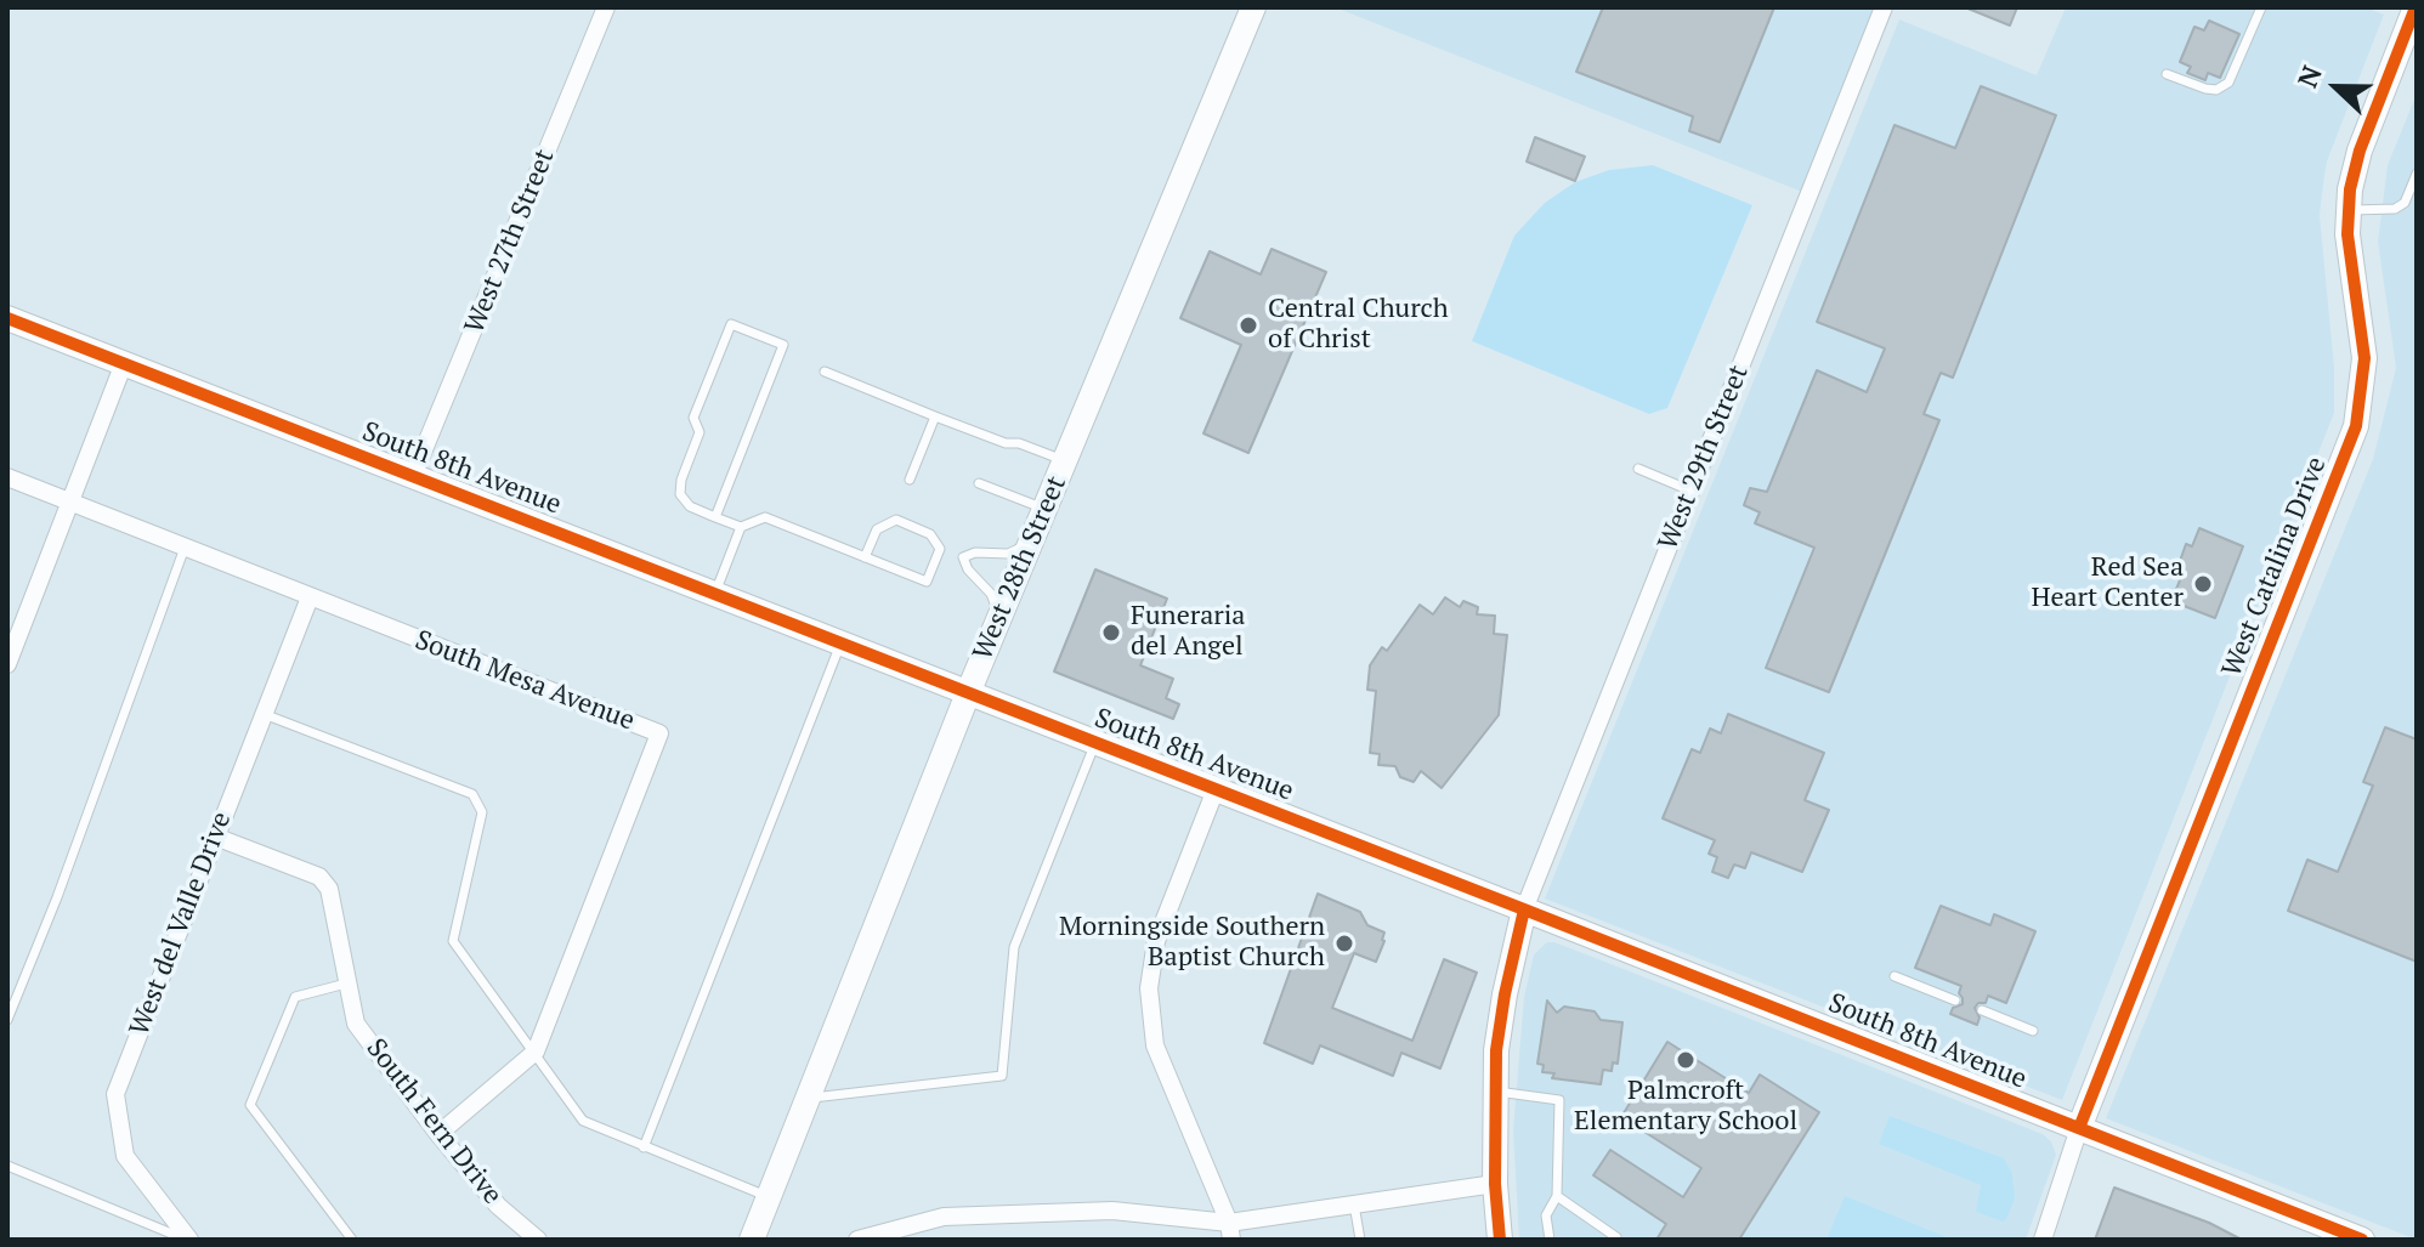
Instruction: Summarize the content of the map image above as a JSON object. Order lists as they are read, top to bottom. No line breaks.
{"streets":{"street":["West 27th Street","West 29th Street","South 8th Avenue","West Catalina Drive","West 28th Street","South Mesa Avenue","West del Valle Drive","South Fern Drive"]},"crossings":[["West 27th Street","South 8th Avenue"],["West 29th Street","South 8th Avenue"],["South 8th Avenue","West Catalina Drive"],["South 8th Avenue","West 28th Street"],["South Mesa Avenue","West del Valle Drive"],["South Mesa Avenue","South Fern Drive"],["West del Valle Drive","South Fern Drive"]],"places":["Central Church of Christ","Red Sea Heart Center","Funeraria del Angel","Morningside Southern Baptist Church","Palmcroft Elementary School"],"north":"left"}
